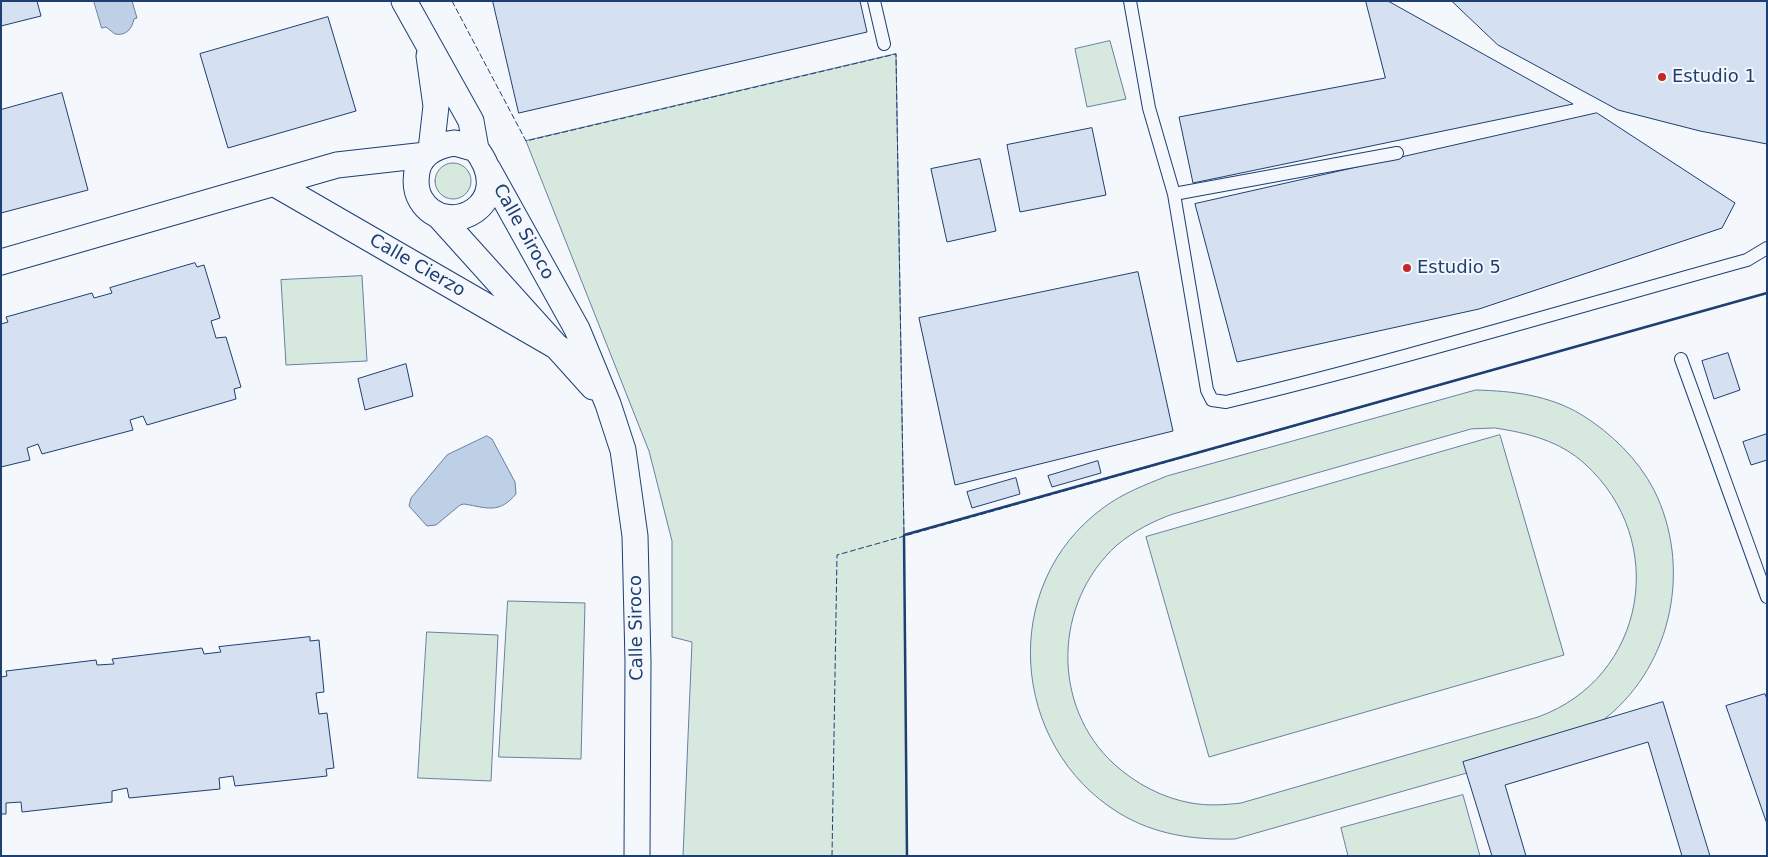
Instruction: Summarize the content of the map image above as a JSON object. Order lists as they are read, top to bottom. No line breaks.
{"streets":{"street":["Calle Siroco","Calle Cierzo"]},"crossings":[["Calle Siroco","Calle Cierzo"]],"places":["Estudio 1","Estudio 5"]}
